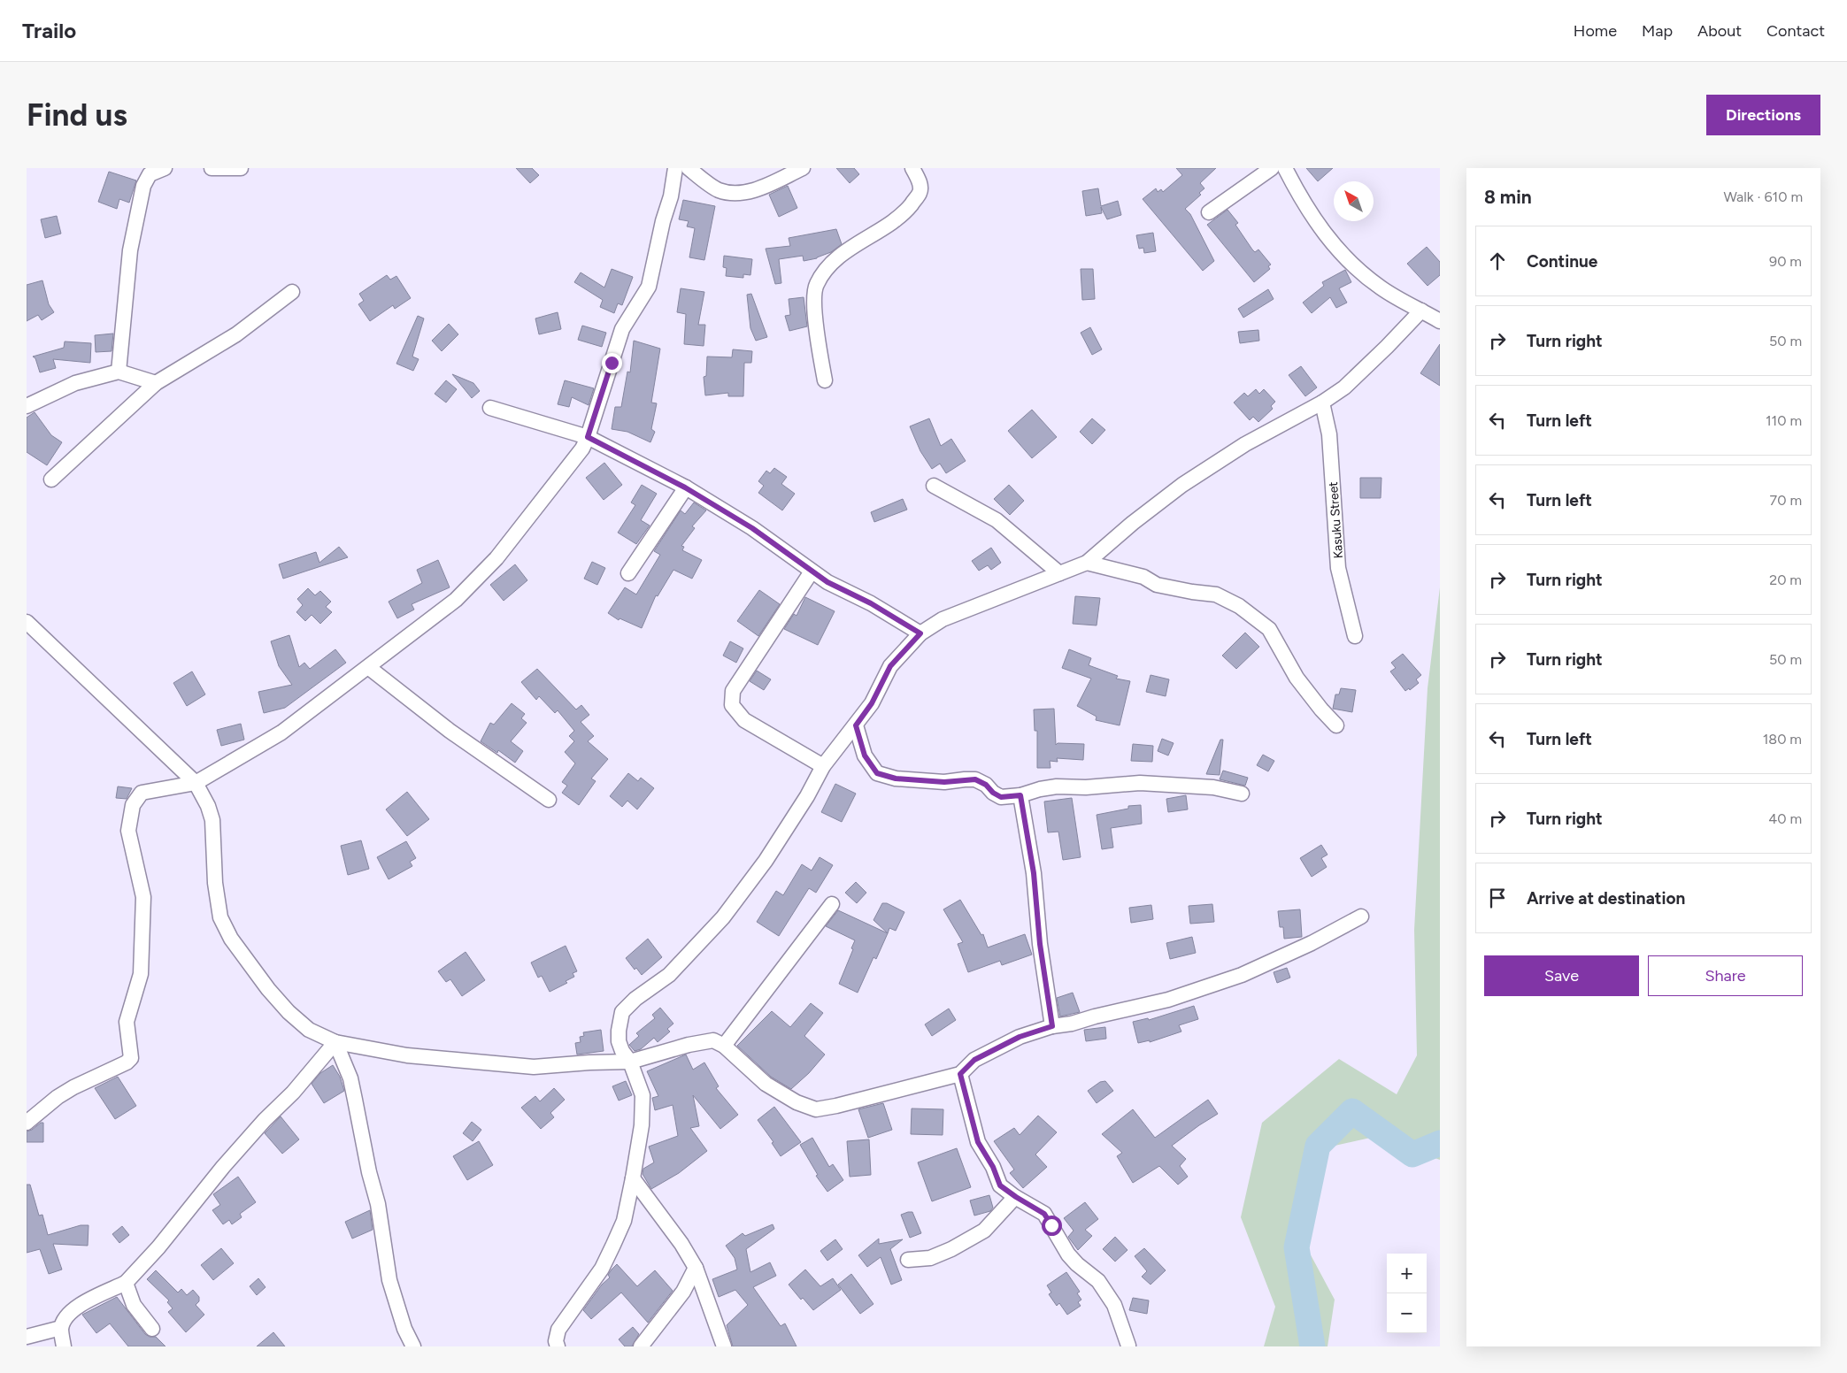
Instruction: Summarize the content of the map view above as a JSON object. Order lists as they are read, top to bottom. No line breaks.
{"streets":{"street":["Kasuku Street"]},"north":"top left","page":{"header":"Trailo","nav":["Home","Map","About","Contact"],"buttons":["Directions",["Save","Share"]],"title":"Find us","heading":["8 min","Walk · 610 m"],"list":[["Continue","90 m"],["Turn right","50 m"],["Turn left","110 m"],["Turn left","70 m"],["Turn right","20 m"],["Turn right","50 m"],["Turn left","180 m"],["Turn right","40 m"],"Arrive at destination"],"map_buttons":["+","−"]}}
